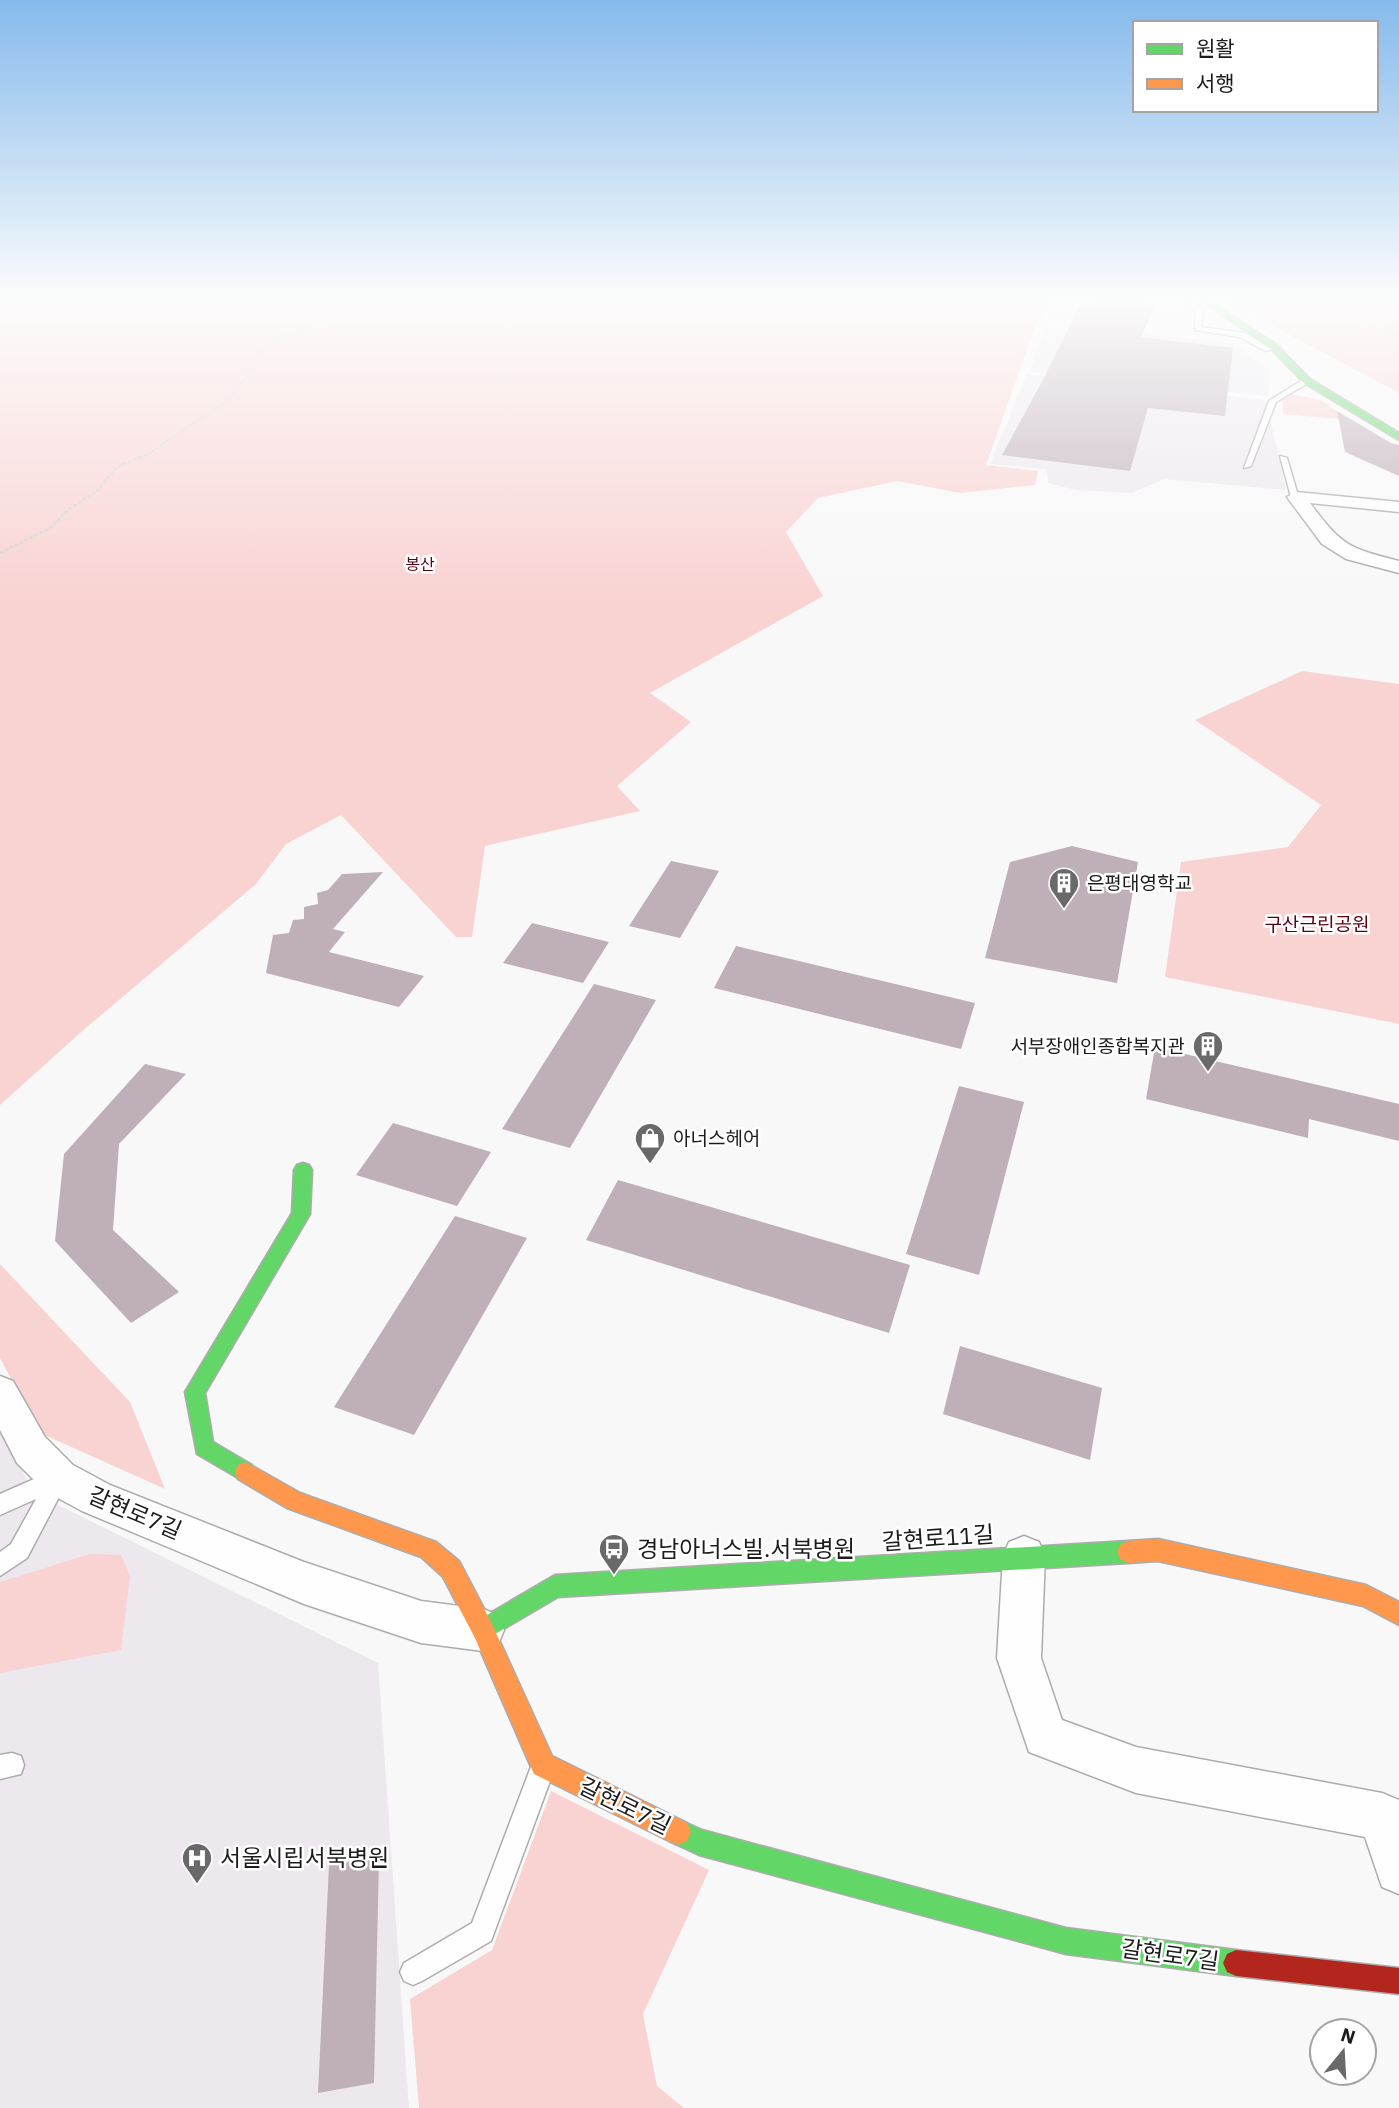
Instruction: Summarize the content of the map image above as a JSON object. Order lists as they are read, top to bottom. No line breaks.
{"streets":{"street":["갈현로7길","갈현로11길"]},"crossings":[["갈현로7길","갈현로11길"]],"parks":["봉산","구산근린공원"],"places":{"building":["은평대영학교","서부장애인종합복지관"],"shop":["아너스헤어"],"bus stop":["경남아너스빌.서북병원"],"hospital":["서울시립서북병원"]},"legend":["원활","서행"],"north":"top"}
